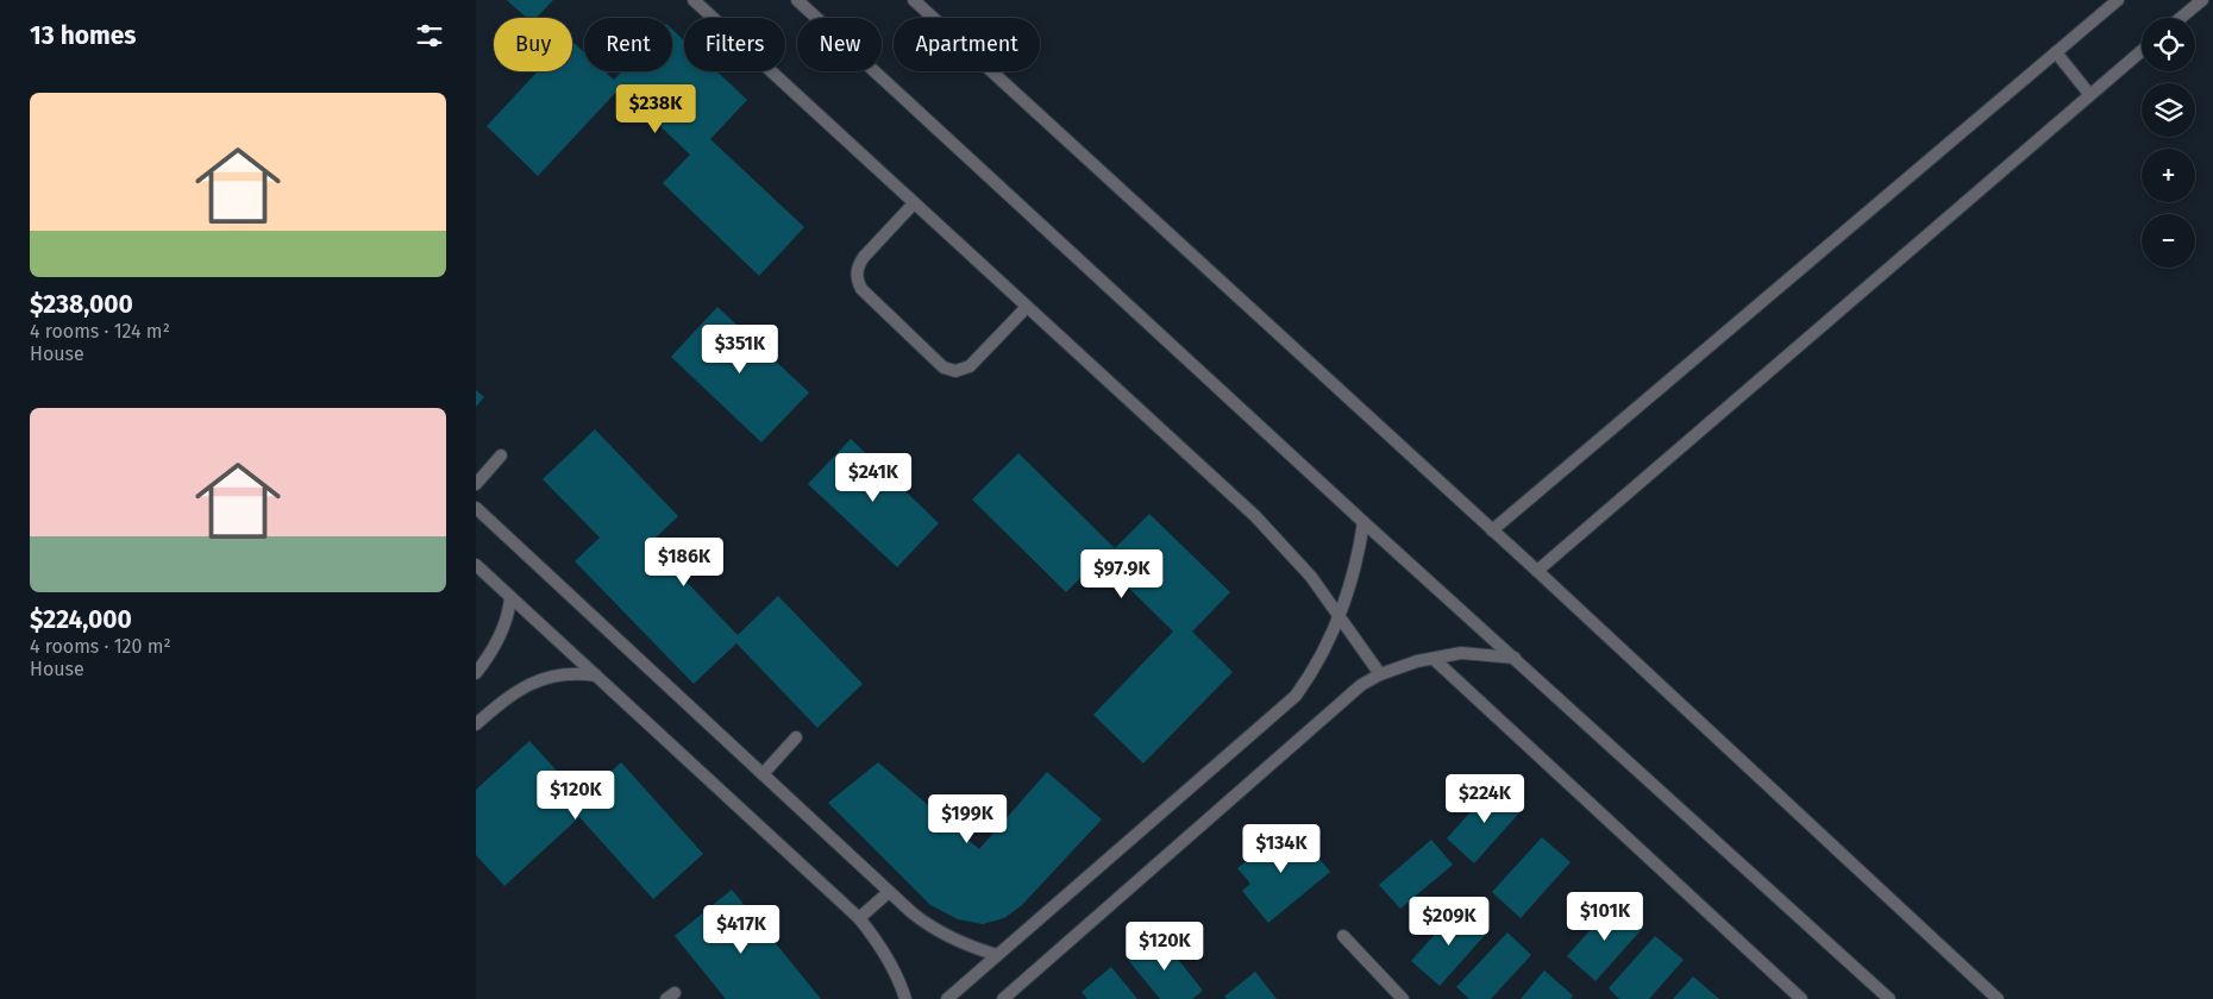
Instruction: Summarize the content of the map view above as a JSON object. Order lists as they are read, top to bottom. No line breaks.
{"page":{"heading":"13 homes","map_buttons":["+","−"],"chip":["Buy","Rent","Filters","New","Apartment"],"list":[{"name":"$238,000","note":"4 rooms · 124 m² · House"},{"name":"$224,000","note":"4 rooms · 120 m² · House"}],"price":["$238K","$351K","$241K","$186K","$97.9K","$120K","$224K","$199K","$134K","$101K","$209K","$417K","$120K"]}}
